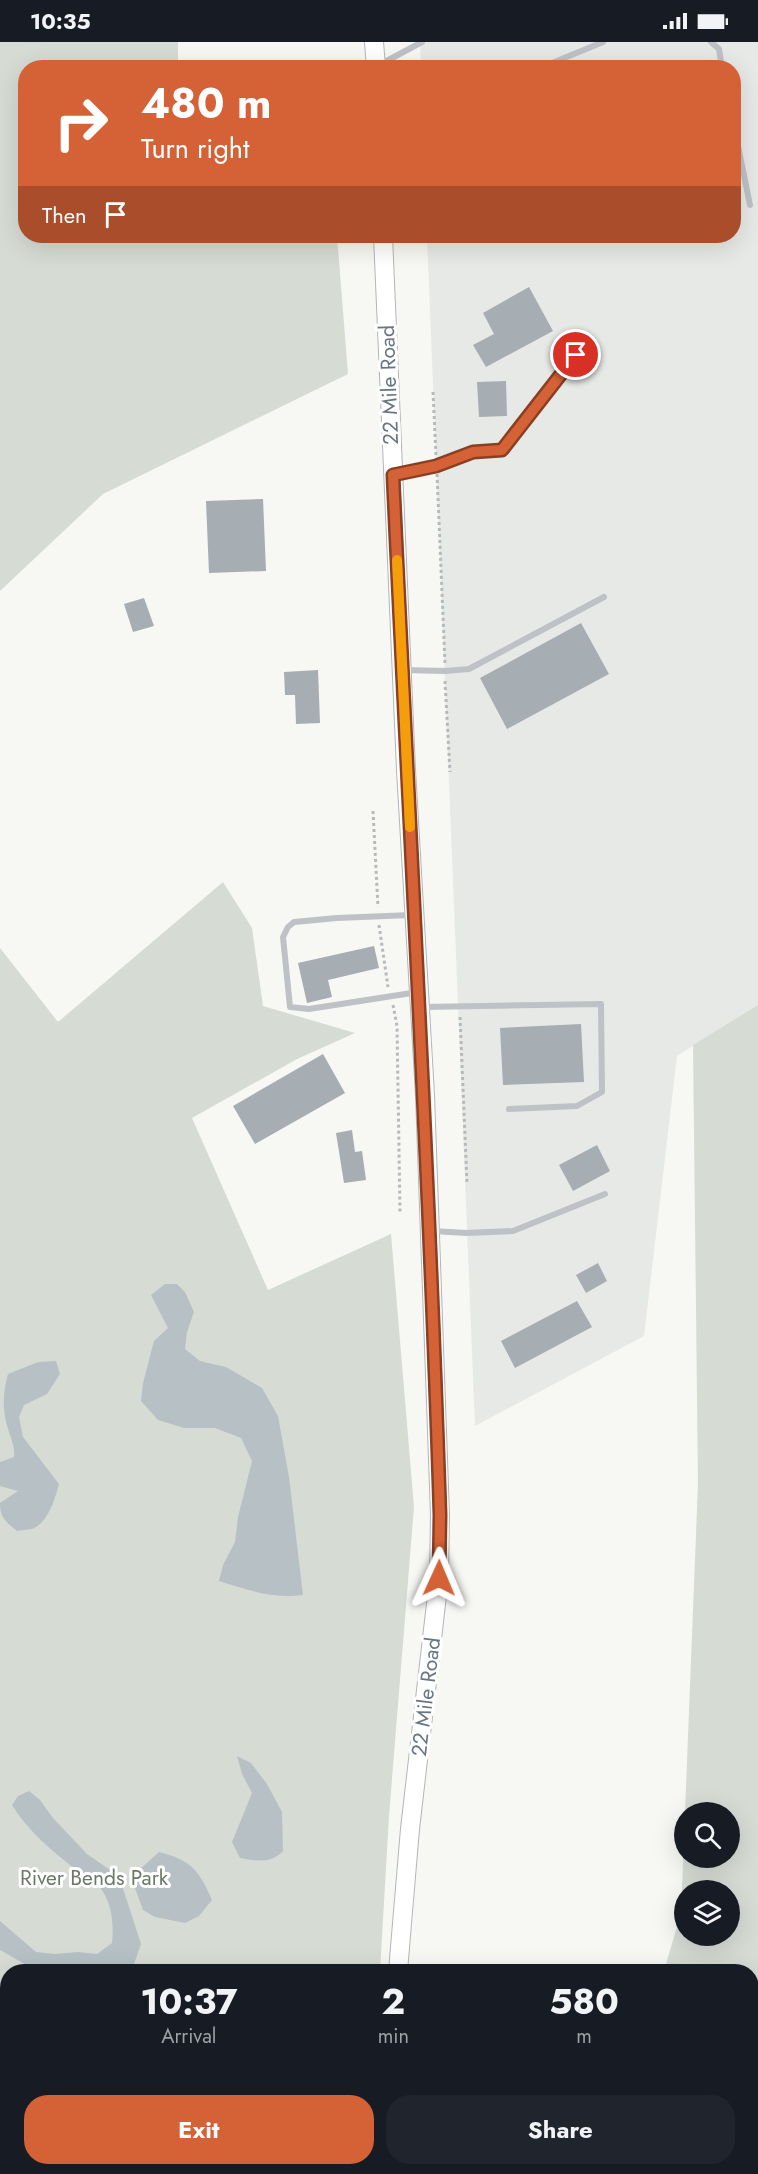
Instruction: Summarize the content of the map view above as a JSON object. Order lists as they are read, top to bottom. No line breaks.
{"streets":{"street":["22 Mile Road"]},"parks":["River Bends Park"],"page":{"status":"10:35","turn":["480 m","Turn right"],"then":"Then","eta":["10:37","Arrival","2","min","580","m"],"buttons":["Exit","Share"]}}
